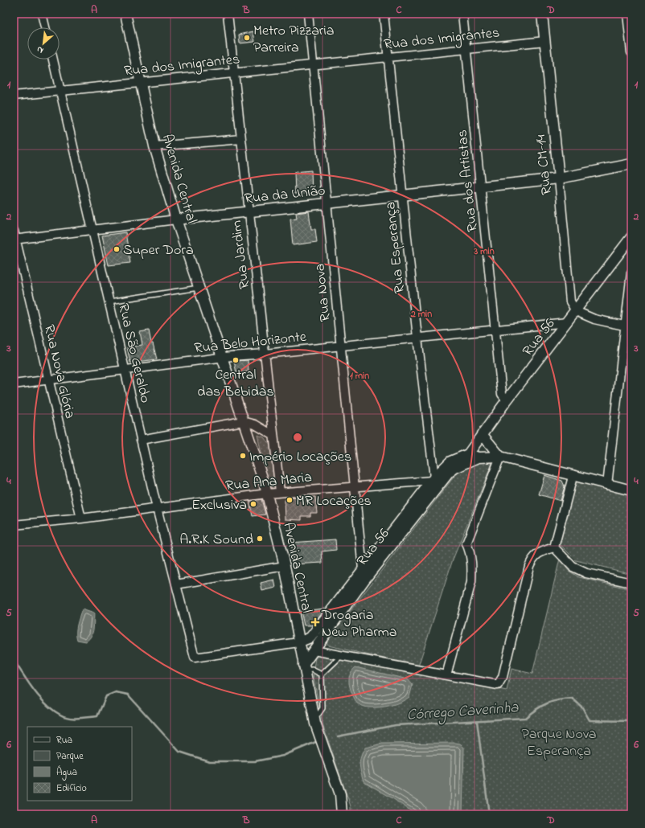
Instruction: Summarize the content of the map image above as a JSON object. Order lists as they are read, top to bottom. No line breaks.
{"streets":{"street":["Rua dos Imigrantes","Rua CM-14","Avenida Central","Rua dos Artistas","Rua da União","Rua Esperança","Rua Jardim","Rua Nova","Rua 56","Rua Belo Horizonte","Rua São Geraldo","Rua Nova Glória","Rua Ana Maria"]},"crossings":[["Rua dos Imigrantes","Rua CM-14"],["Rua dos Imigrantes","Avenida Central"],["Rua dos Imigrantes","Rua dos Artistas"],["Rua dos Imigrantes","Rua Esperança"],["Rua dos Imigrantes","Rua Jardim"],["Rua dos Imigrantes","Rua Nova"],["Rua dos Imigrantes","Rua São Geraldo"],["Rua CM-14","Rua da União"],["Rua CM-14","Rua 56"],["Avenida Central","Rua da União"],["Avenida Central","Rua 56"],["Avenida Central","Rua Belo Horizonte"],["Avenida Central","Rua São Geraldo"],["Avenida Central","Rua Ana Maria"],["Rua dos Artistas","Rua da União"],["Rua dos Artistas","Rua 56"],["Rua dos Artistas","Rua Belo Horizonte"],["Rua da União","Rua Esperança"],["Rua da União","Rua Jardim"],["Rua da União","Rua Nova"],["Rua da União","Rua São Geraldo"],["Rua da União","Rua Nova Glória"],["Rua Esperança","Rua 56"],["Rua Esperança","Rua Belo Horizonte"],["Rua Esperança","Rua Ana Maria"],["Rua Jardim","Rua Belo Horizonte"],["Rua Jardim","Rua Ana Maria"],["Rua Nova","Rua 56"],["Rua Nova","Rua Belo Horizonte"],["Rua Nova","Rua Ana Maria"],["Rua 56","Rua Belo Horizonte"],["Rua 56","Rua São Geraldo"],["Rua 56","Rua Ana Maria"],["Rua Belo Horizonte","Rua São Geraldo"],["Rua Belo Horizonte","Rua Nova Glória"],["Rua São Geraldo","Rua Ana Maria"],["Rua Nova Glória","Rua Ana Maria"]],"water":["Córrego Caverinha"],"parks":["Parque Nova Esperança"],"places":{"other":["Metro Pizzaria Parreira","Super Dora","Central das Bebidas","Império Locações","MR Locações","Exclusiva","A.R.K Sound"],"health":["Drogaria New Pharma"]},"legend":["Rua","Parque","Água","Edifício"],"north":"bottom left","grid":{"columns":["A","B","C","D"],"rows":["1","2","3","4","5","6"]},"rings":["3 min","2 min","1 min"]}
